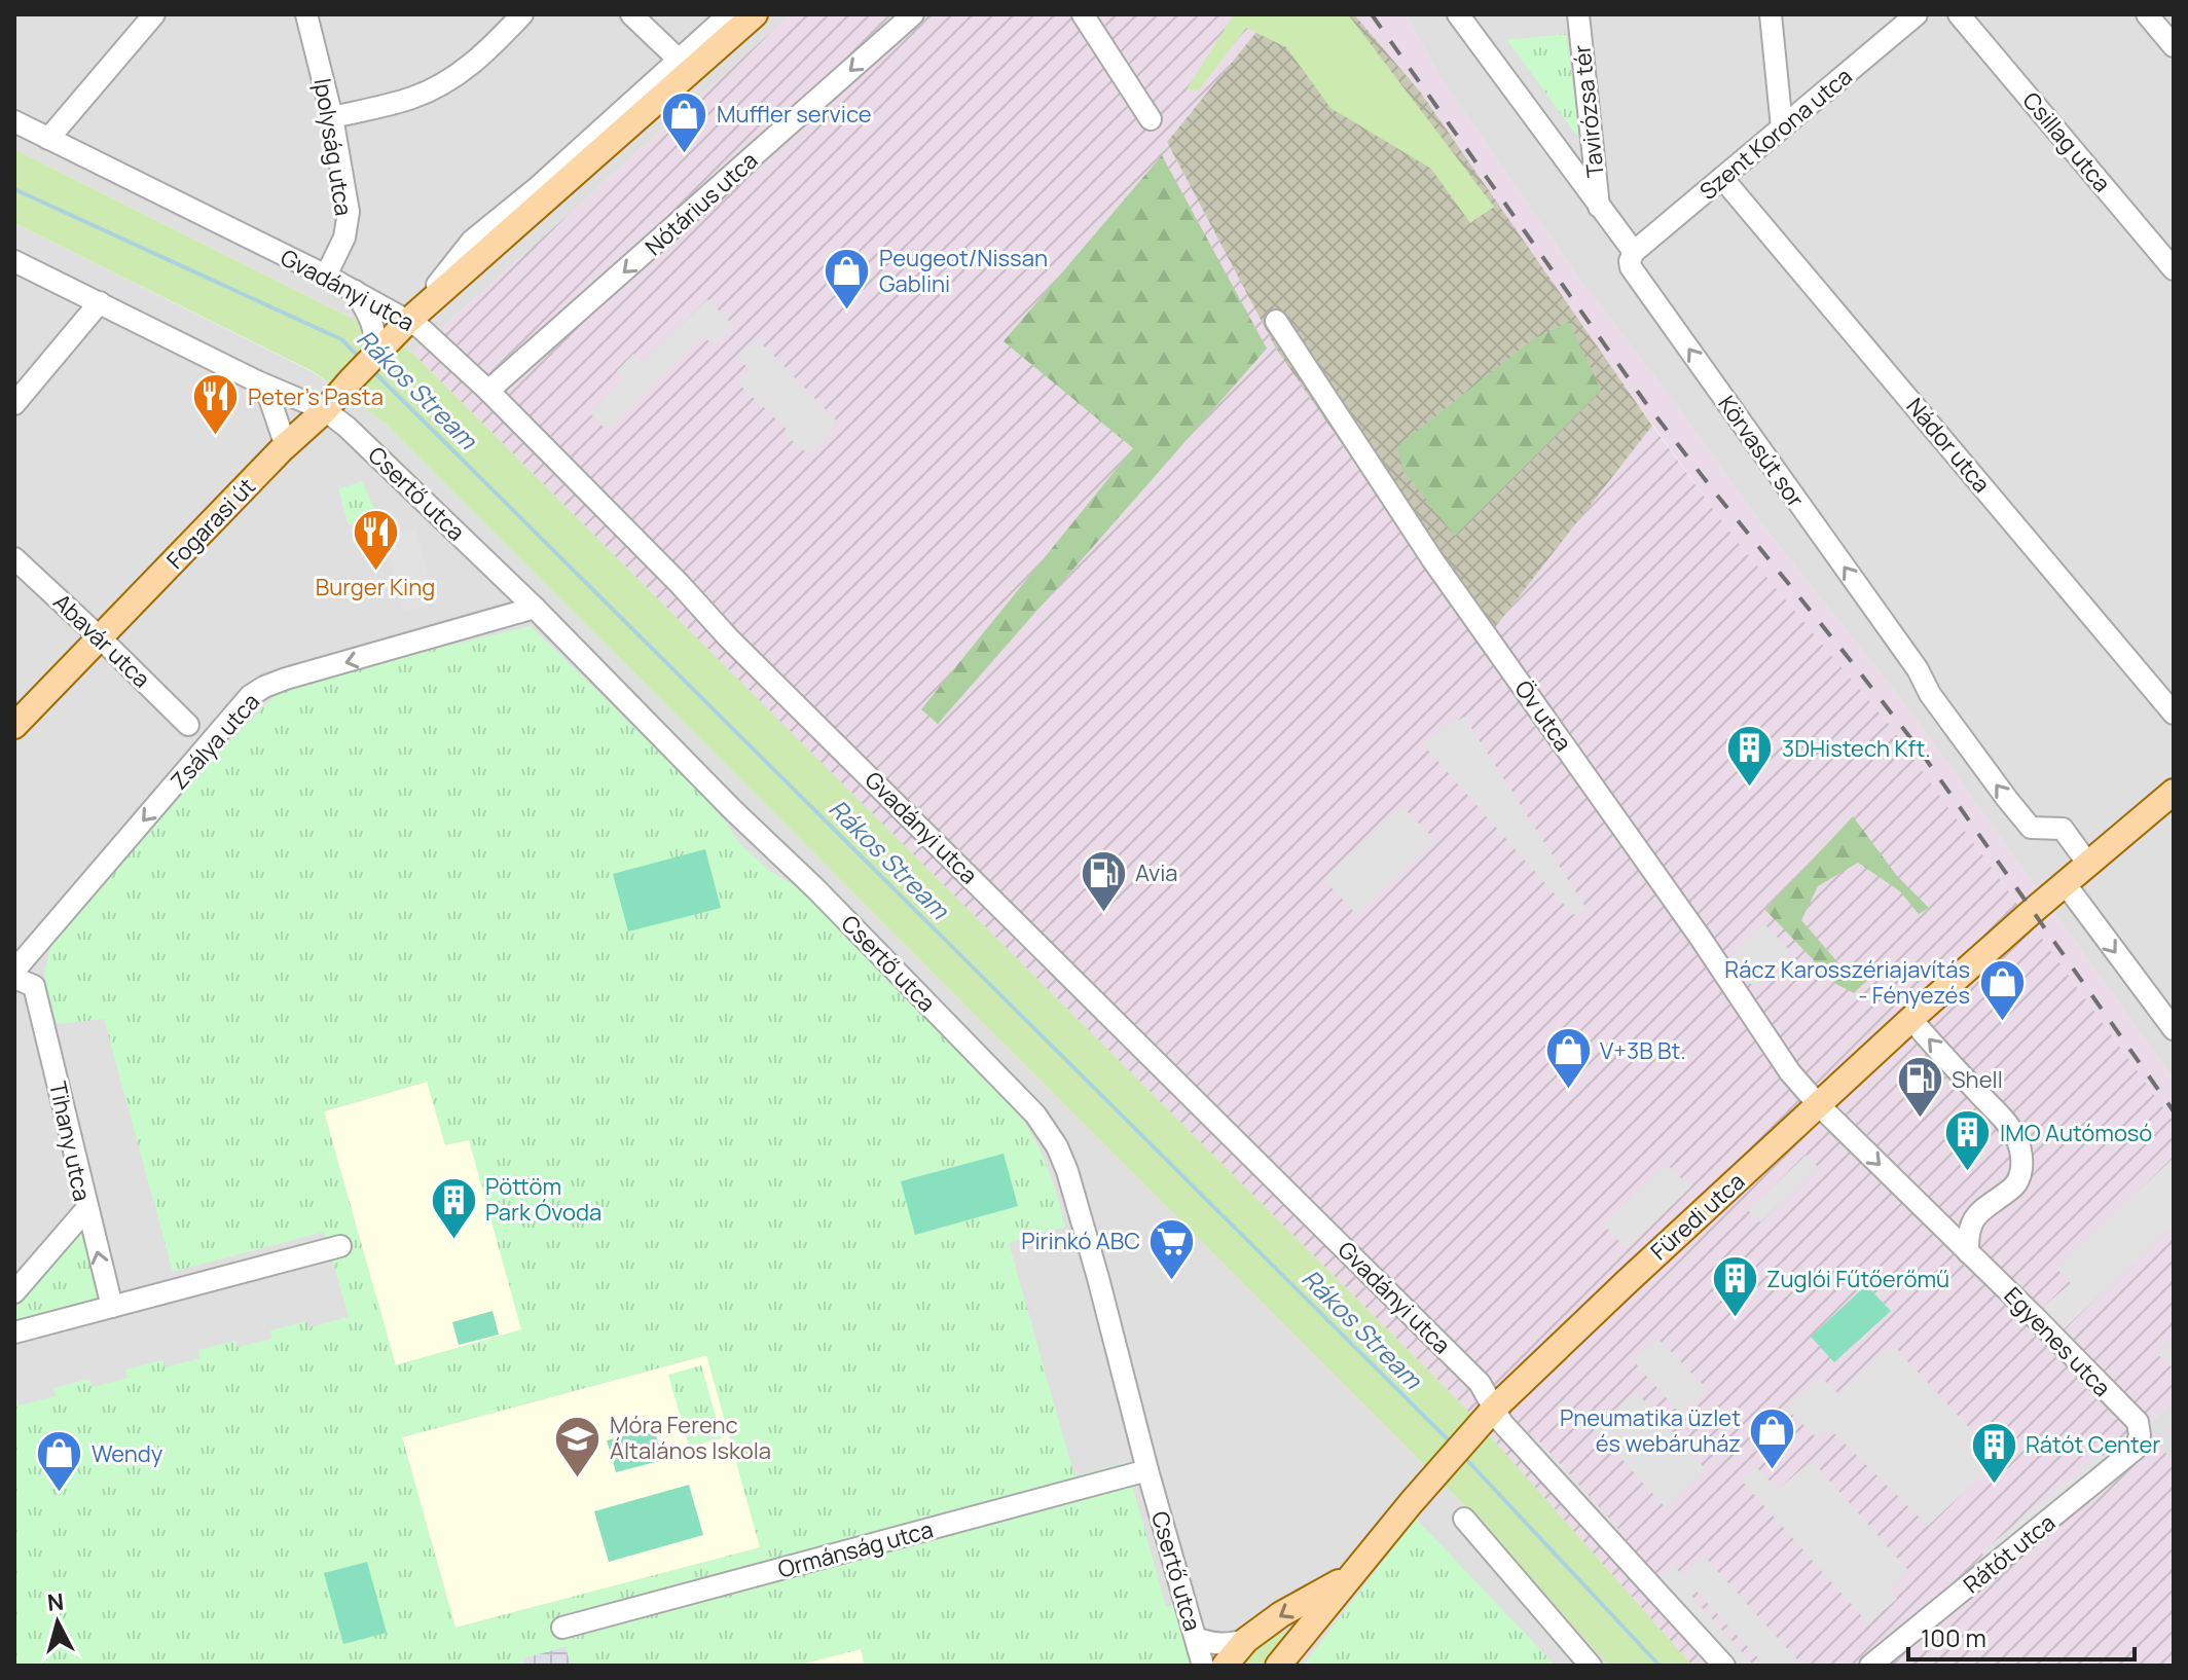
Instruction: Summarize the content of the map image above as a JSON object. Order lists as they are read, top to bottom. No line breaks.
{"streets":{"main road":["Fogarasi út","Füredi utca"],"street":["Tavirózsa tér","Szent Korona utca","Csillag utca","Ipolyság utca","Nótárius utca","Gvadányi utca","Nádor utca","Körvasút sor","Csertő utca","Abavár utca","Öv utca","Zsálya utca","Tihany utca","Egyenes utca","Ormánság utca","Rátót utca"]},"crossings":[["Tavirózsa tér","Körvasút sor"],["Szent Korona utca","Nádor utca"],["Szent Korona utca","Körvasút sor"],["Ipolyság utca","Gvadányi utca"],["Nótárius utca","Gvadányi utca"],["Gvadányi utca","Fogarasi út"],["Gvadányi utca","Füredi utca"],["Körvasút sor","Füredi utca"],["Csertő utca","Fogarasi út"],["Csertő utca","Zsálya utca"],["Csertő utca","Ormánság utca"],["Fogarasi út","Abavár utca"],["Öv utca","Füredi utca"],["Öv utca","Egyenes utca"],["Füredi utca","Egyenes utca"],["Egyenes utca","Rátót utca"]],"one_way":["Nótárius utca","Körvasút sor","Zsálya utca","Egyenes utca"],"water":["Rákos Stream"],"places":{"shop":["Muffler service","Peugeot/Nissan Gablini","Rácz Karosszériajavítás - Fényezés","V+3B Bt.","Pneumatika üzlet és webáruház","Wendy"],"restaurant":["Peter's Pasta","Burger King"],"building":["3DHistech Kft.","IMO Autómosó","Pöttöm Park Óvoda","Zuglói Fűtőerőmű","Rátót Center"],"fuel station":["Avia","Shell"],"supermarket":["Pirinkó ABC"],"school or university":["Móra Ferenc Általános Iskola"]},"scale_bar":"100 m","north":"top"}
